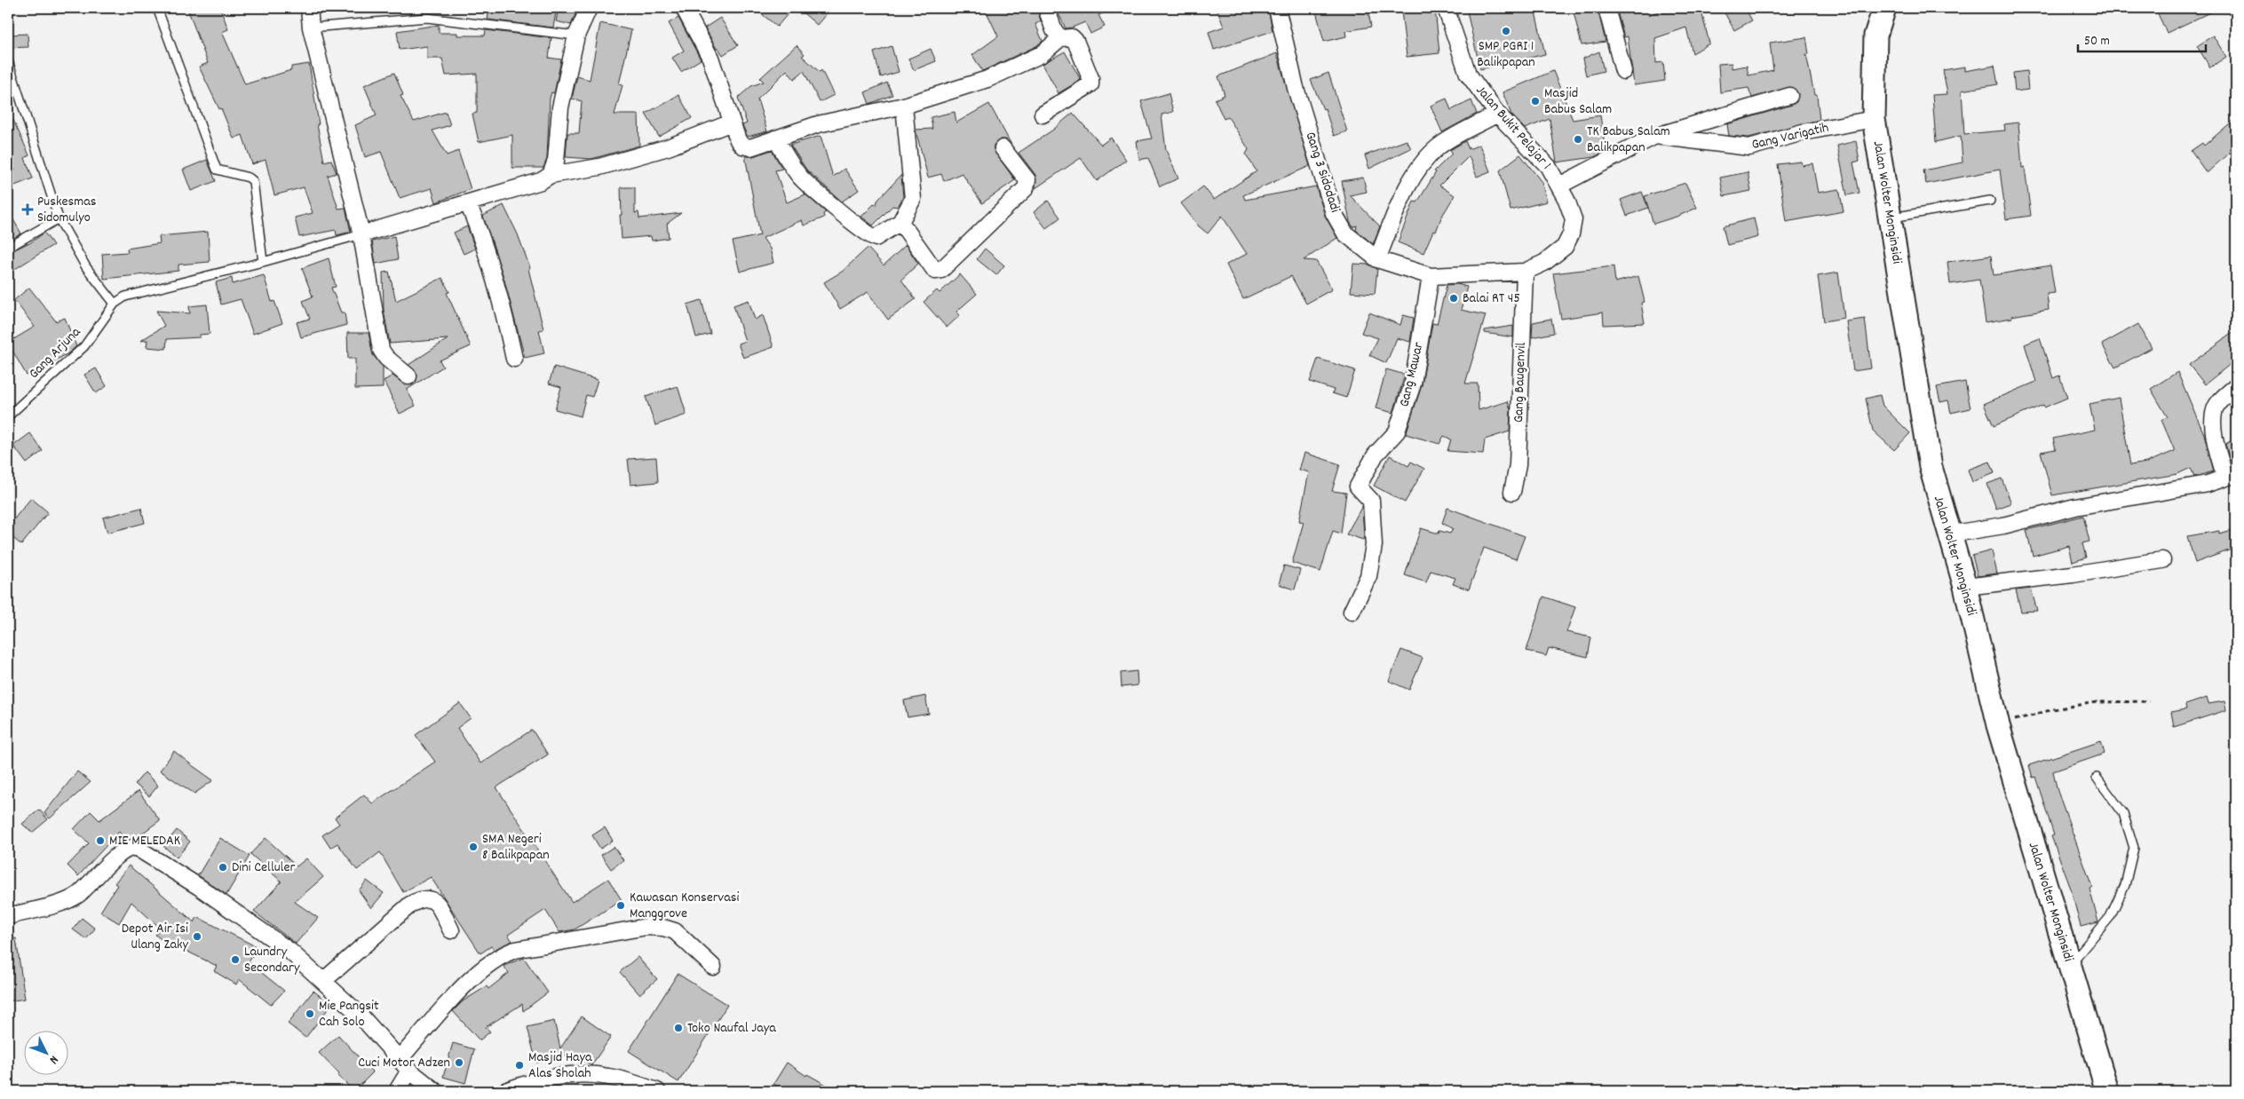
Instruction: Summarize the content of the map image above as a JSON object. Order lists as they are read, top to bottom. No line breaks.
{"streets":{"main road":["Jalan Wolter Monginsidi"],"street":["Jalan Bukit Pelajar 1","Gang Varigatih","Gang 3 Sidodadi","Gang Mawar","Gang Baugenvil"],"lane":["Gang Arjuna"]},"crossings":[["Jalan Bukit Pelajar 1","Gang 3 Sidodadi"],["Gang Varigatih","Jalan Wolter Monginsidi"],["Gang 3 Sidodadi","Gang Mawar"],["Gang 3 Sidodadi","Gang Baugenvil"]],"places":{"other":["SMP PGRI 1 Balikpapan","Masjid Babus Salam","TK Babus Salam Balikpapan","Balai RT 45","MIE MELEDAK","SMA Negeri 8 Balikpapan","Dini Celluler","Kawasan Konservasi Manggrove","Depot Air Isi Ulang Zaky","Laundry Secondary","Mie Pangsit Cah Solo","Toko Naufal Jaya","Cuci Motor Adzen","Masjid Haya Alas Sholah"],"health":["Puskesmas Sidomulyo"]},"scale_bar":"50 m","north":"bottom right"}
